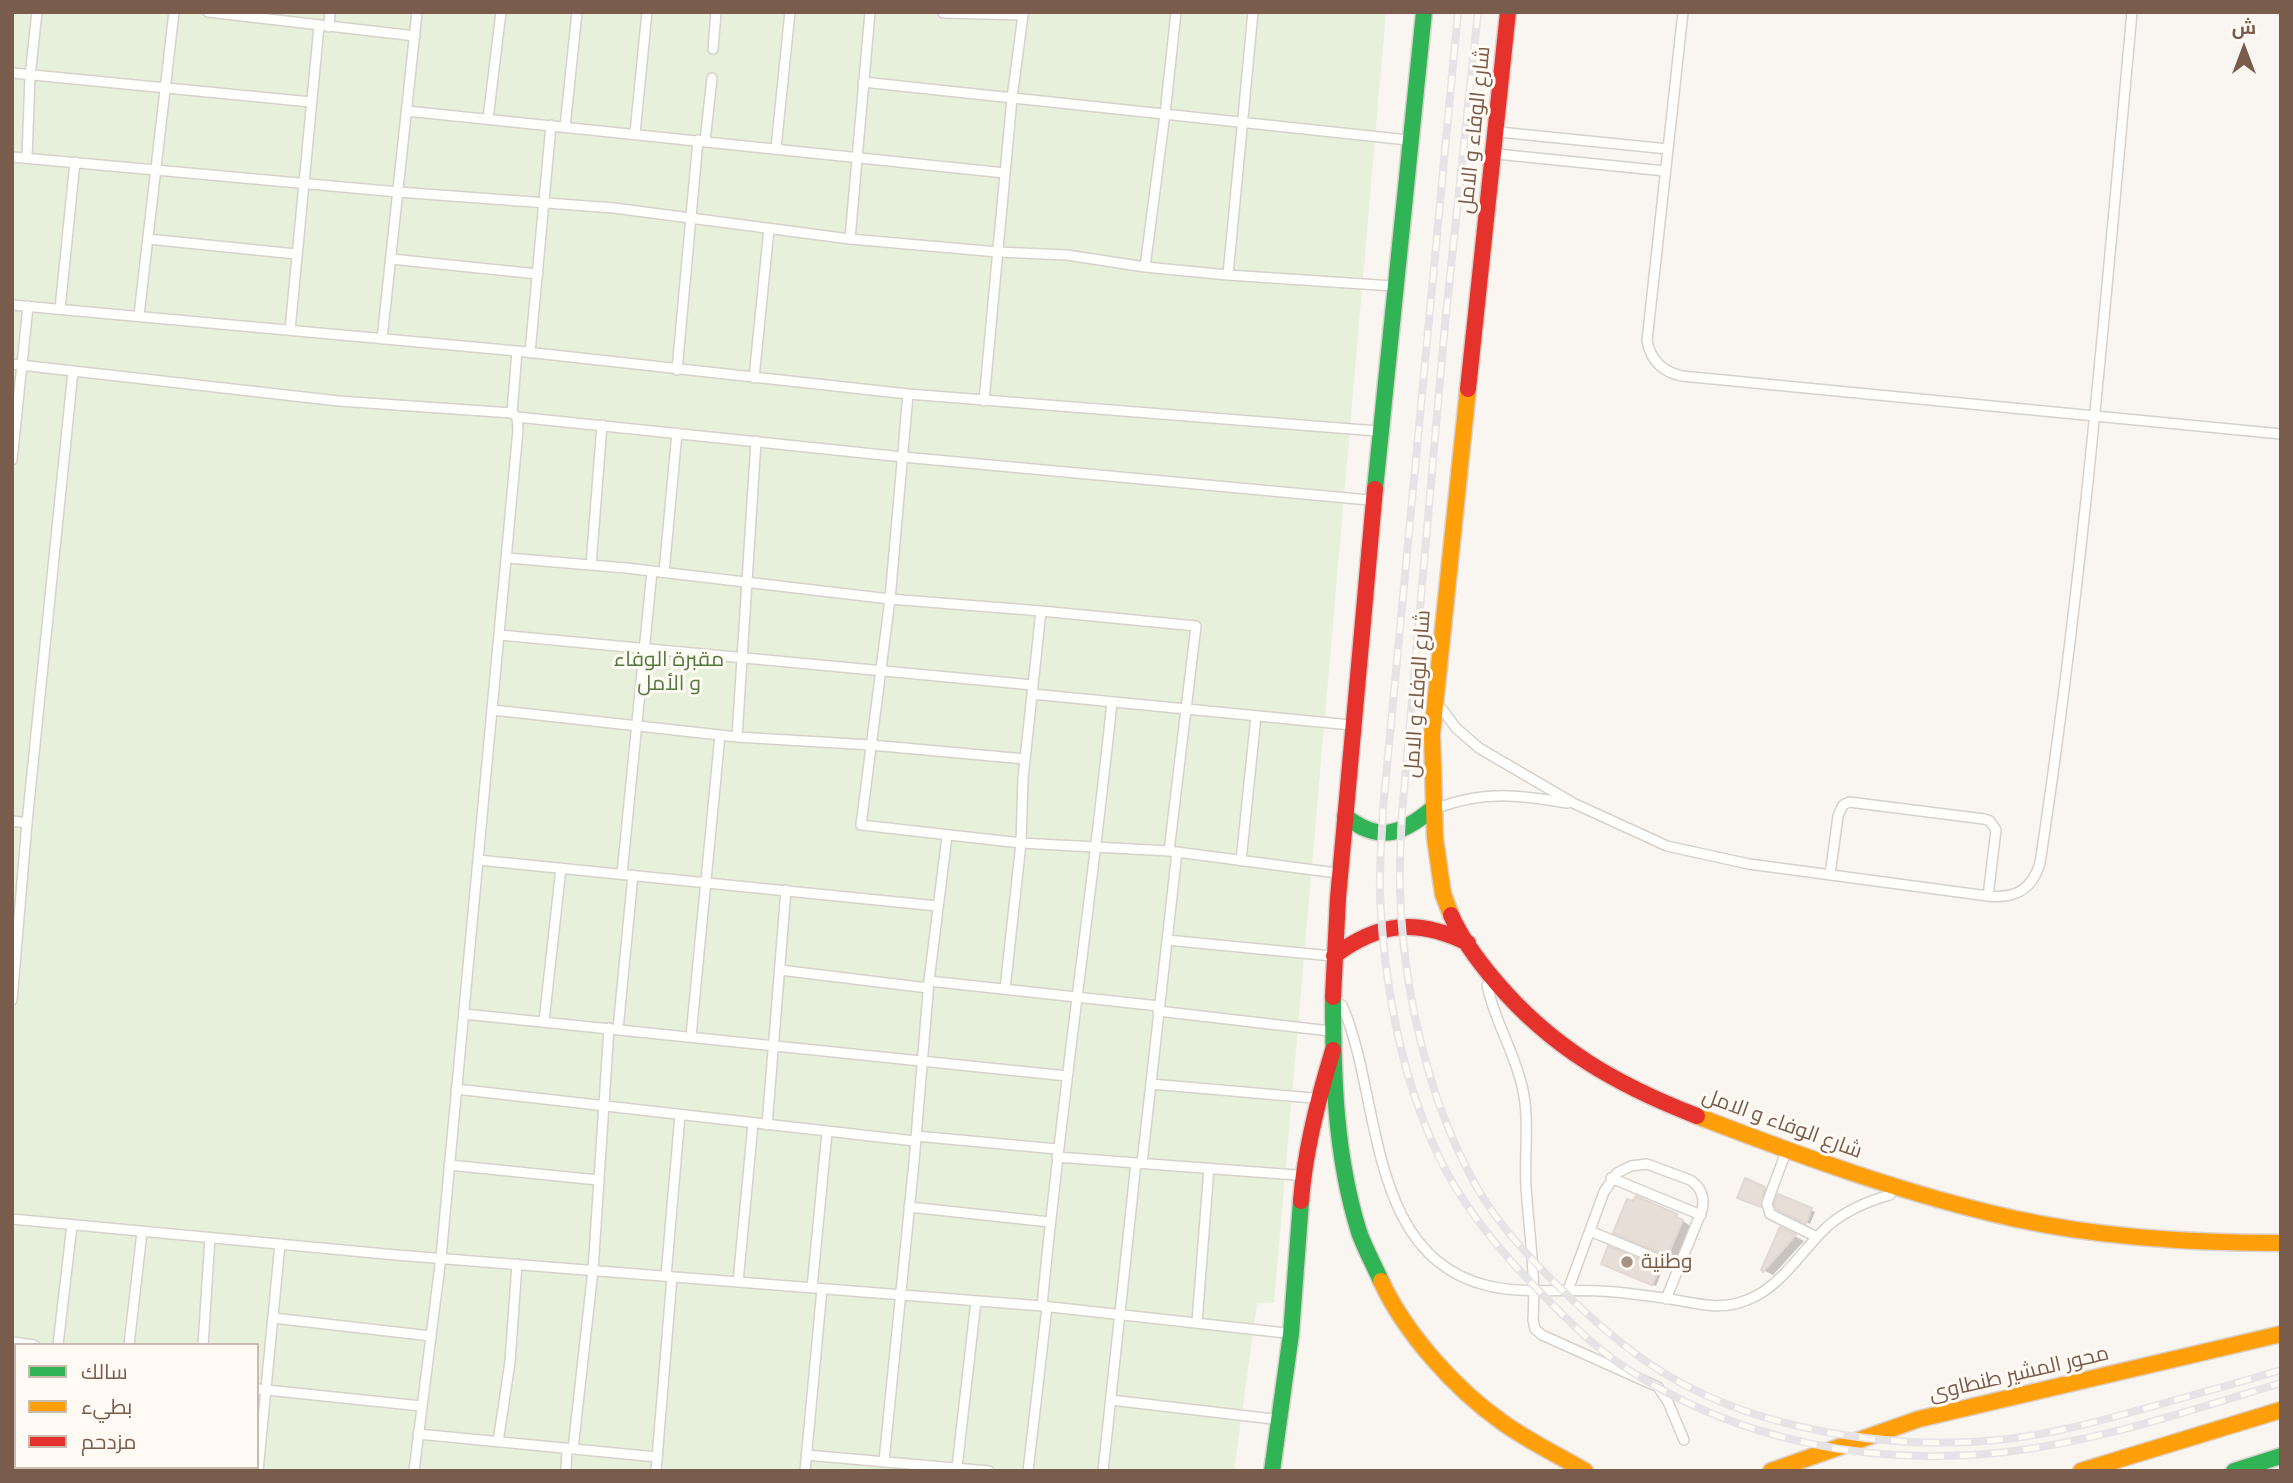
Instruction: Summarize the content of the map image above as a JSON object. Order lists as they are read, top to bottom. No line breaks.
{"streets":{"main road":["شارع الوفاء و الامل","محور المشير طنطاوى"]},"parks":["مقبرة الوفاء و الأمل"],"places":["وطنية"],"legend":["سالك","بطيء","مزدحم"],"north":"top"}
